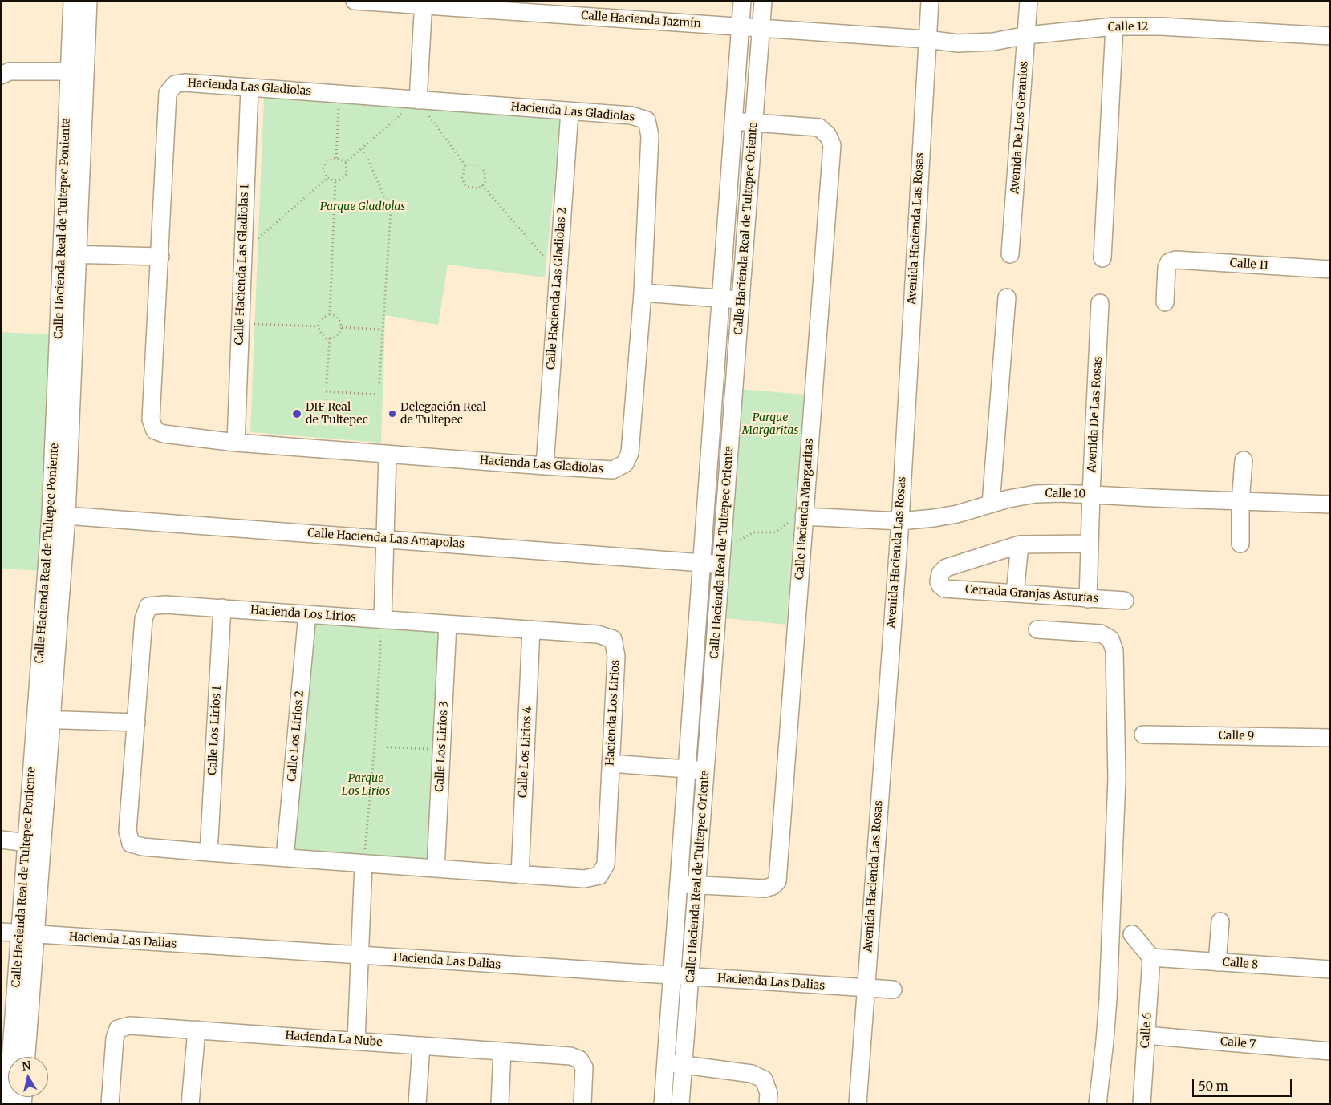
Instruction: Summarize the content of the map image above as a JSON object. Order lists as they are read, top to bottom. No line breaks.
{"streets":{"street":["Calle Hacienda Jazmín","Calle 12","Hacienda Las Gladiolas","Avenida De Los Geranios","Calle Hacienda Real de Tultepec Poniente","Calle Hacienda Real de Tultepec Oriente","Avenida Hacienda Las Rosas","Calle Hacienda Las Gladiolas 1","Calle 11","Calle Hacienda Las Gladiolas 2","Avenida De Las Rosas","Calle 10","Calle Hacienda Margaritas","Calle Hacienda Las Amapolas","Cerrada Granjas Asturias","Hacienda Los Lirios","Calle Los Lirios 1","Calle Los Lirios 2","Calle 9","Calle Los Lirios 3","Calle Los Lirios 4","Hacienda Las Dalias","Calle 8","Calle 6","Hacienda La Nube","Calle 7"]},"crossings":[["Calle Hacienda Jazmín","Calle 12"],["Calle Hacienda Jazmín","Calle Hacienda Real de Tultepec Oriente"],["Calle Hacienda Jazmín","Avenida Hacienda Las Rosas"],["Calle 12","Avenida De Los Geranios"],["Calle 12","Avenida Hacienda Las Rosas"],["Hacienda Las Gladiolas","Calle Hacienda Las Gladiolas 1"],["Hacienda Las Gladiolas","Calle Hacienda Las Gladiolas 2"],["Calle Hacienda Real de Tultepec Poniente","Calle Hacienda Las Amapolas"],["Calle Hacienda Real de Tultepec Poniente","Hacienda Las Dalias"],["Calle Hacienda Real de Tultepec Oriente","Calle Hacienda Margaritas"],["Calle Hacienda Real de Tultepec Oriente","Calle Hacienda Las Amapolas"],["Calle Hacienda Real de Tultepec Oriente","Hacienda Las Dalias"],["Avenida Hacienda Las Rosas","Calle 10"],["Avenida Hacienda Las Rosas","Hacienda Las Dalias"],["Avenida De Las Rosas","Calle 10"],["Avenida De Las Rosas","Cerrada Granjas Asturias"],["Calle 10","Calle Hacienda Margaritas"],["Hacienda Los Lirios","Calle Los Lirios 1"],["Hacienda Los Lirios","Calle Los Lirios 2"],["Hacienda Los Lirios","Calle Los Lirios 3"],["Hacienda Los Lirios","Calle Los Lirios 4"],["Calle 8","Calle 6"],["Calle 6","Calle 7"]],"parks":["Parque Gladiolas","Parque Margaritas","Parque Los Lirios"],"places":["DIF Real de Tultepec","Delegación Real de Tultepec"],"scale_bar":"50 m","north":"top"}
